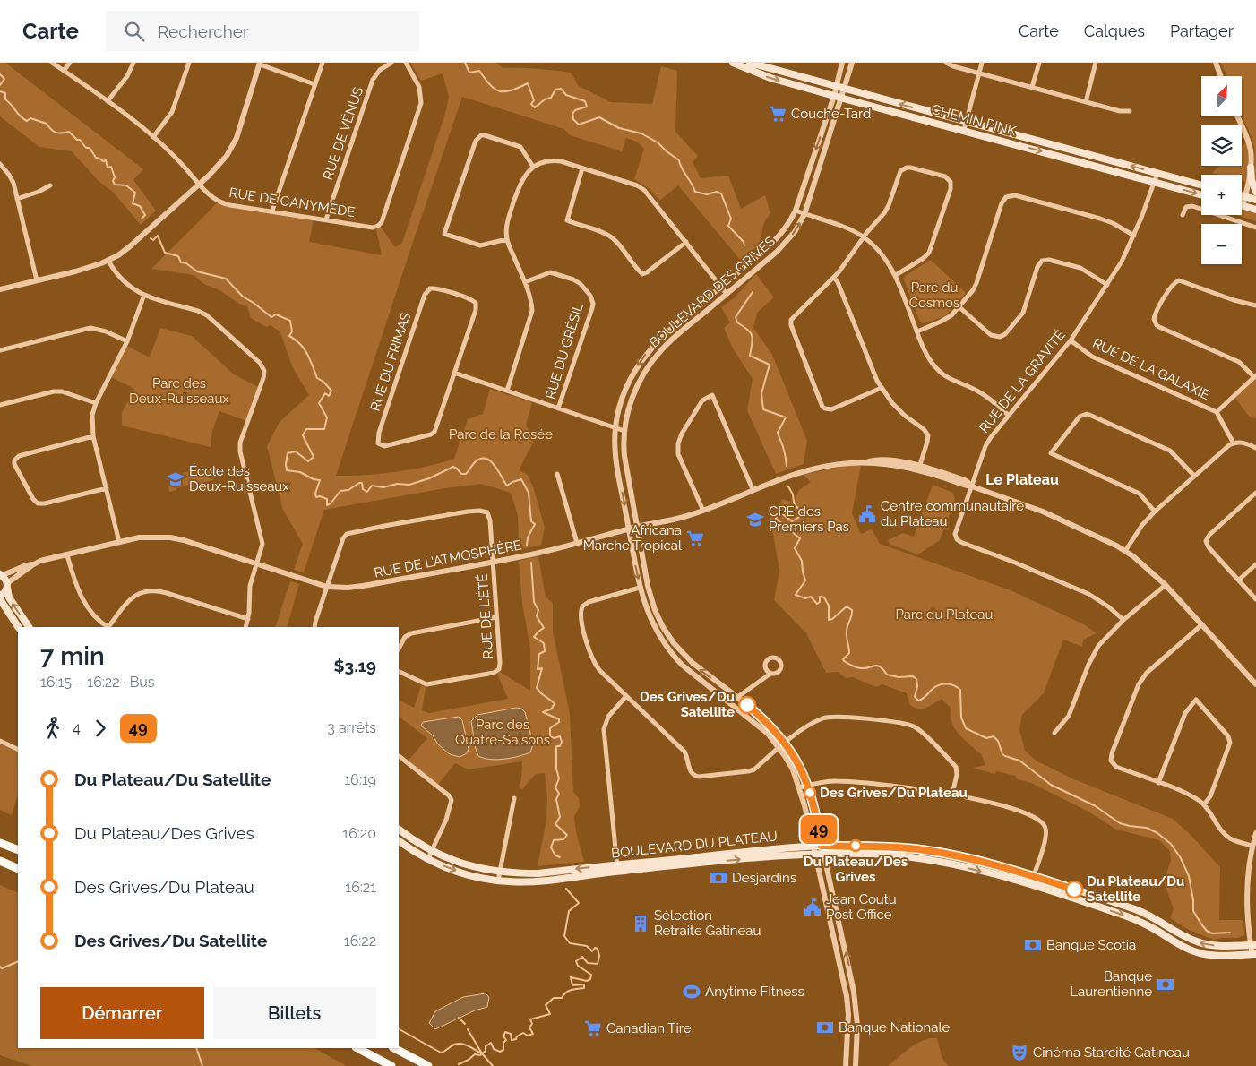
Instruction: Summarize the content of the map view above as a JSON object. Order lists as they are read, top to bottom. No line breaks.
{"streets":{"main road":["CHEMIN PINK","BOULEVARD DU PLATEAU"],"street":["RUE DE VÉNUS","RUE DE GANYMÈDE","BOULEVARD DES GRIVES","RUE DU GRÉSIL","RUE DU FRIMAS","RUE DE LA GALAXIE","RUE DE LA GRAVITÉ","RUE DE L'ATMOSPHÈRE","RUE DE L'ÉTÉ"]},"crossings":[["CHEMIN PINK","BOULEVARD DES GRIVES"],["CHEMIN PINK","RUE DE LA GRAVITÉ"],["RUE DE VÉNUS","RUE DE GANYMÈDE"],["BOULEVARD DES GRIVES","RUE DE L'ATMOSPHÈRE"],["BOULEVARD DES GRIVES","BOULEVARD DU PLATEAU"],["RUE DE LA GALAXIE","RUE DE LA GRAVITÉ"],["RUE DE LA GRAVITÉ","RUE DE L'ATMOSPHÈRE"],["RUE DE L'ATMOSPHÈRE","RUE DE L'ÉTÉ"]],"districts":["Le Plateau"],"parks":["Parc du Cosmos","Parc des Deux-Ruisseaux","Parc de la Rosée","Parc du Plateau","Parc des Quatre-Saisons"],"places":{"supermarket":["Couche-Tard","Africana Marche Tropical","Canadian Tire"],"school or university":["École des Deux-Ruisseaux","CPE des Premiers Pas"],"public building":["Centre communautaire du Plateau","Jean Coutu Post Office"],"other":["Des Grives/Du Satellite","Des Grives/Du Plateau","Du Plateau/Des Grives","Du Plateau/Du Satellite"],"bank":["Desjardins","Banque Scotia","Banque Laurentienne","Banque Nationale"],"building":["Sélection Retraite Gatineau"],"sports":["Anytime Fitness"],"theatre":["Cinéma Starcité Gatineau"]},"lines":["bus line 49"],"north":"top right","page":{"header":"Carte","search":"Rechercher","nav":["Carte","Calques","Partager"],"on_map":"49","map_buttons":["+","−"],"heading":["7 min","16:15 – 16:22 · Bus","$3.19"],"legs":["4","49","3 arrêts"],"list":[{"name":"Du Plateau/Du Satellite","value":"16:19"},{"name":"Du Plateau/Des Grives","value":"16:20"},{"name":"Des Grives/Du Plateau","value":"16:21"},{"name":"Des Grives/Du Satellite","value":"16:22"}],"buttons":["Démarrer","Billets"]}}
